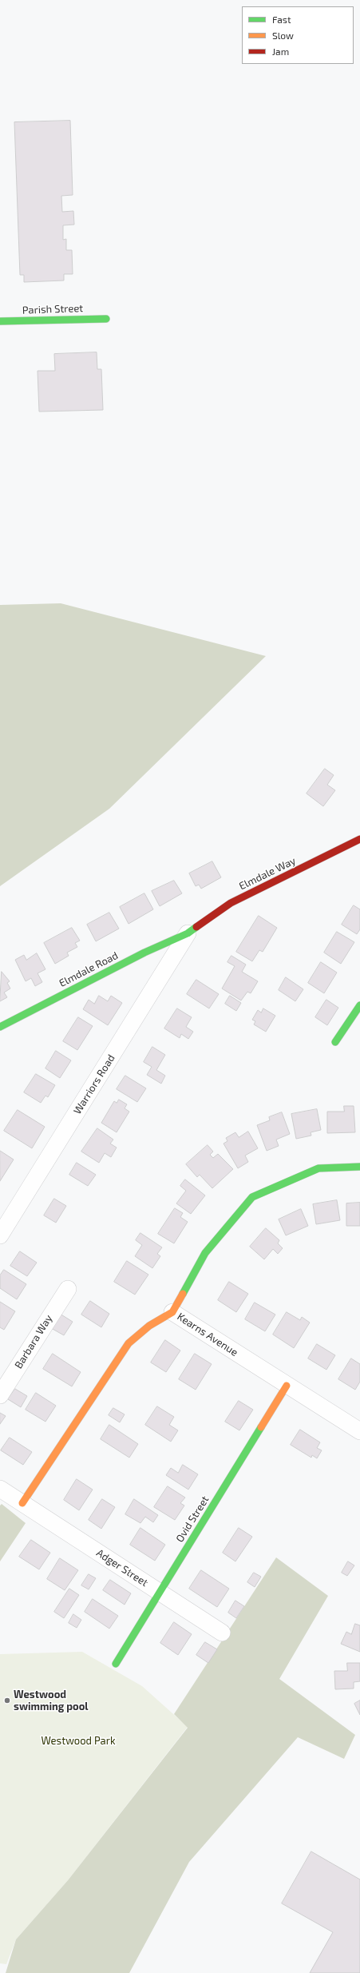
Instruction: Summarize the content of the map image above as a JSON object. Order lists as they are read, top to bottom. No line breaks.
{"streets":{"street":["Parish Street","Elmdale Way","Elmdale Road","Warriors Road","Kearns Avenue","Barbara Way","Ovid Street","Adger Street"]},"crossings":[["Elmdale Way","Elmdale Road"],["Elmdale Way","Warriors Road"],["Elmdale Road","Warriors Road"],["Kearns Avenue","Ovid Street"],["Kearns Avenue","Adger Street"],["Ovid Street","Adger Street"]],"parks":["Westwood Park"],"places":["Westwood swimming pool"],"legend":["Fast","Slow","Jam"]}
